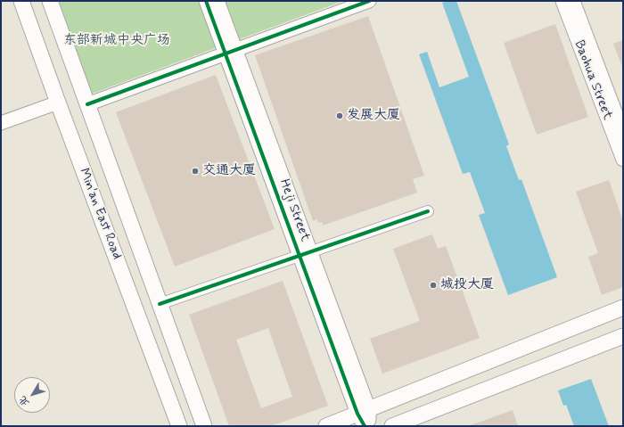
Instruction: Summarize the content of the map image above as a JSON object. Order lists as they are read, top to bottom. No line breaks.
{"streets":{"main road":["Min'an East Road"],"street":["Baohua Street","Heji Street"]},"parks":["东部新城中央广场"],"places":["发展大厦","交通大厦","城投大厦"],"north":"bottom left"}
